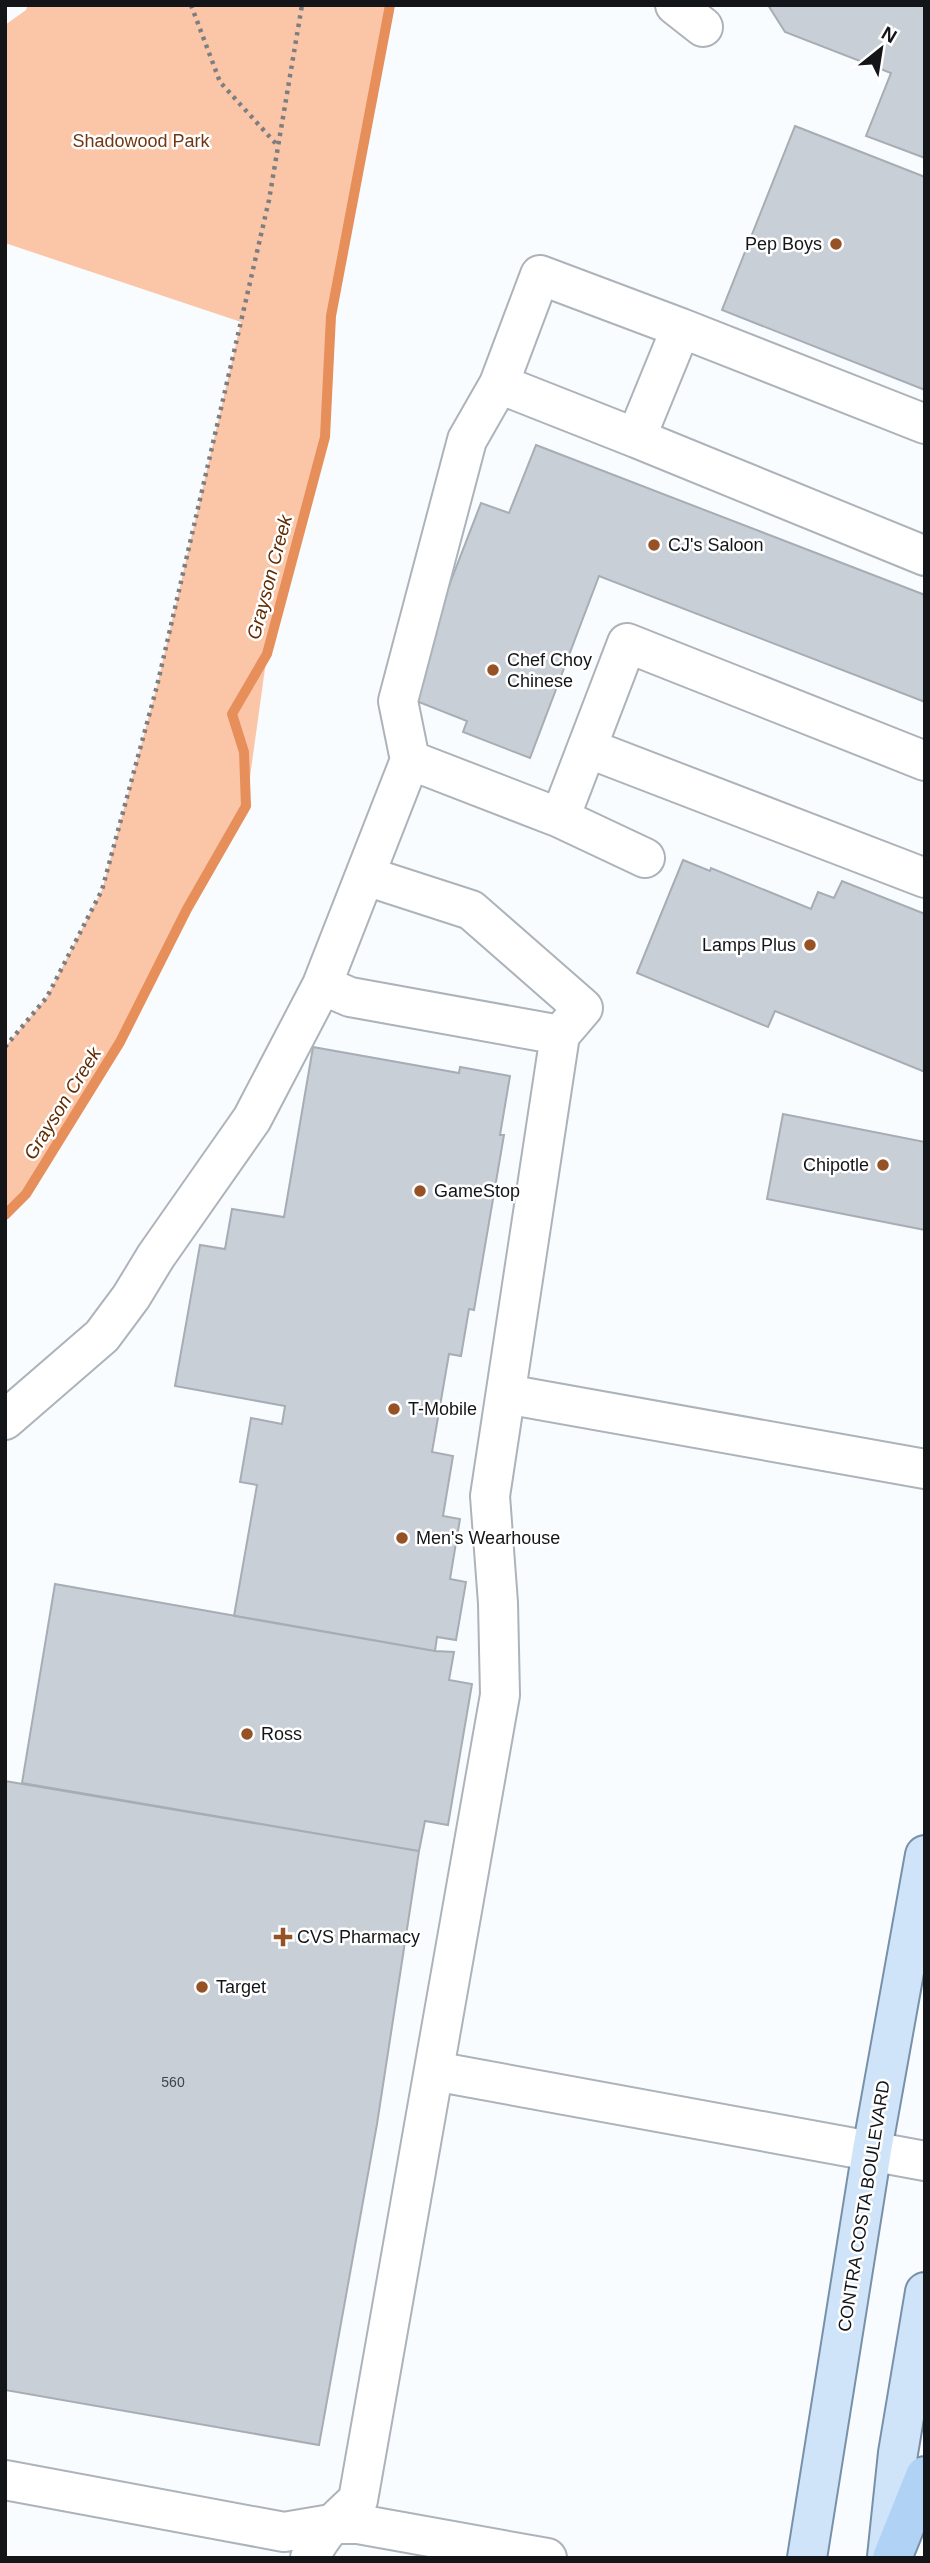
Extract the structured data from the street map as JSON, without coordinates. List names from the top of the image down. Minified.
{"streets":{"main road":["CONTRA COSTA BOULEVARD"]},"water":["Grayson Creek"],"parks":["Shadowood Park"],"places":{"other":["Pep Boys","CJ's Saloon","Chef Choy Chinese","Lamps Plus","Chipotle","GameStop","T-Mobile","Men's Wearhouse","Ross","Target"],"health":["CVS Pharmacy"]},"house_numbers":["560"],"north":"top right"}
